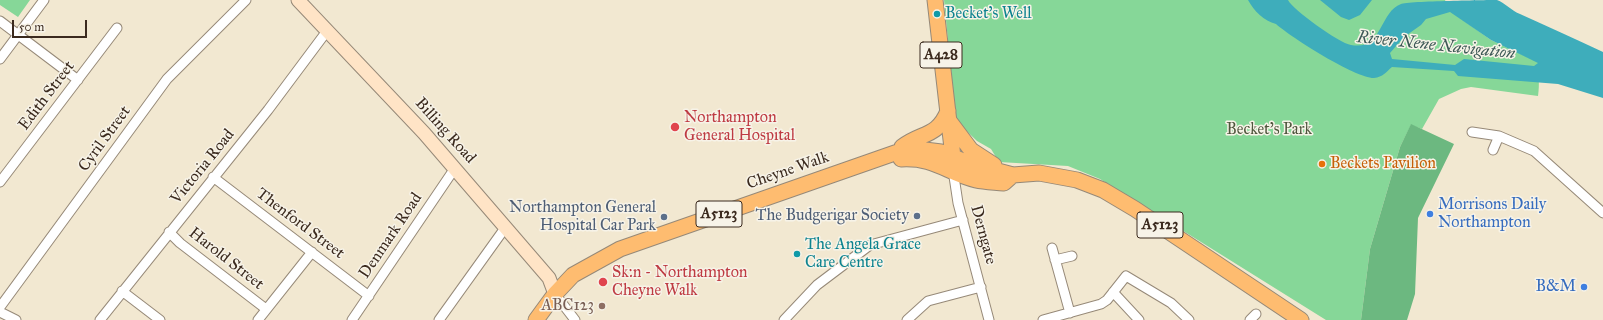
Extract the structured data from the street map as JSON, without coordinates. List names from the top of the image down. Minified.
{"streets":{"main road":["A428","Cheyne Walk","A5123"],"street":["Edith Street","Billing Road","Cyril Street","Victoria Road","Thenford Street","Derngate","Denmark Road","Harold Street"]},"crossings":[["A428","Cheyne Walk"],["A428","A5123"],["A428","Derngate"],["Billing Road","Victoria Road"],["Billing Road","Cheyne Walk"],["Billing Road","A5123"],["Billing Road","Denmark Road"],["Victoria Road","Thenford Street"],["Victoria Road","Harold Street"],["Cheyne Walk","A5123"],["Cheyne Walk","Derngate"],["Thenford Street","Denmark Road"]],"water":["River Nene Navigation"],"parks":["Becket's Park"],"places":["Becket's Well","Northampton General Hospital","Beckets Pavilion","Morrisons Daily Northampton","The Budgerigar Society","Northampton General Hospital Car Park","The Angela Grace Care Centre","Sk:n - Northampton Cheyne Walk","B&M","ABC123"],"scale_bar":"50 m"}
